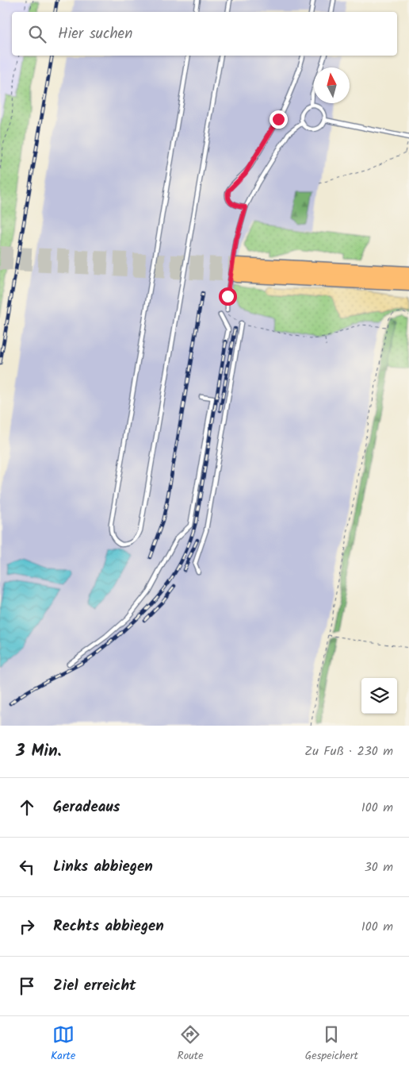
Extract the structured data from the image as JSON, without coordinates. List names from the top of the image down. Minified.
{"north":"top","page":{"search":"Hier suchen","heading":["3 Min.","Zu Fuß · 230 m"],"list":[["Geradeaus","100 m"],["Links abbiegen","30 m"],["Rechts abbiegen","100 m"],"Ziel erreicht"],"nav":["Karte","Route","Gespeichert"]}}
